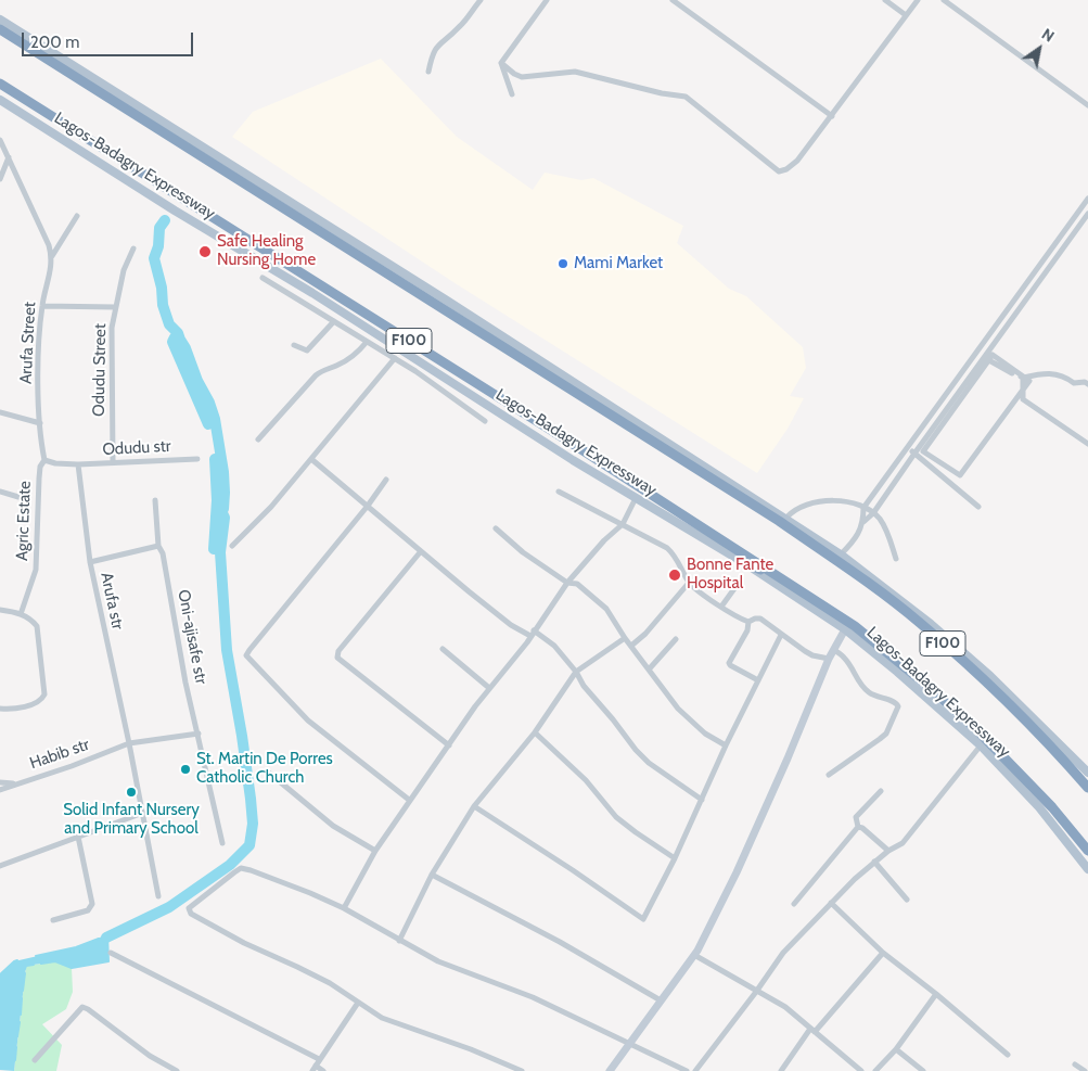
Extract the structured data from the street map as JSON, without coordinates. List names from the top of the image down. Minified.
{"streets":{"highway":["Lagos-Badagry Expressway","F100"],"street":["Arufa Street","Odudu Street","Odudu str","Agric Estate","Arufa str","Oni-ajisafe str","Habib str"]},"crossings":[["Arufa Street","Agric Estate"],["Odudu Street","Odudu str"],["Odudu str","Arufa str"],["Arufa str","Habib str"]],"places":["Safe Healing Nursing Home","Mami Market","Bonne Fante Hospital","St. Martin De Porres Catholic Church","Solid Infant Nursery and Primary School"],"scale_bar":"200 m","north":"top right"}
